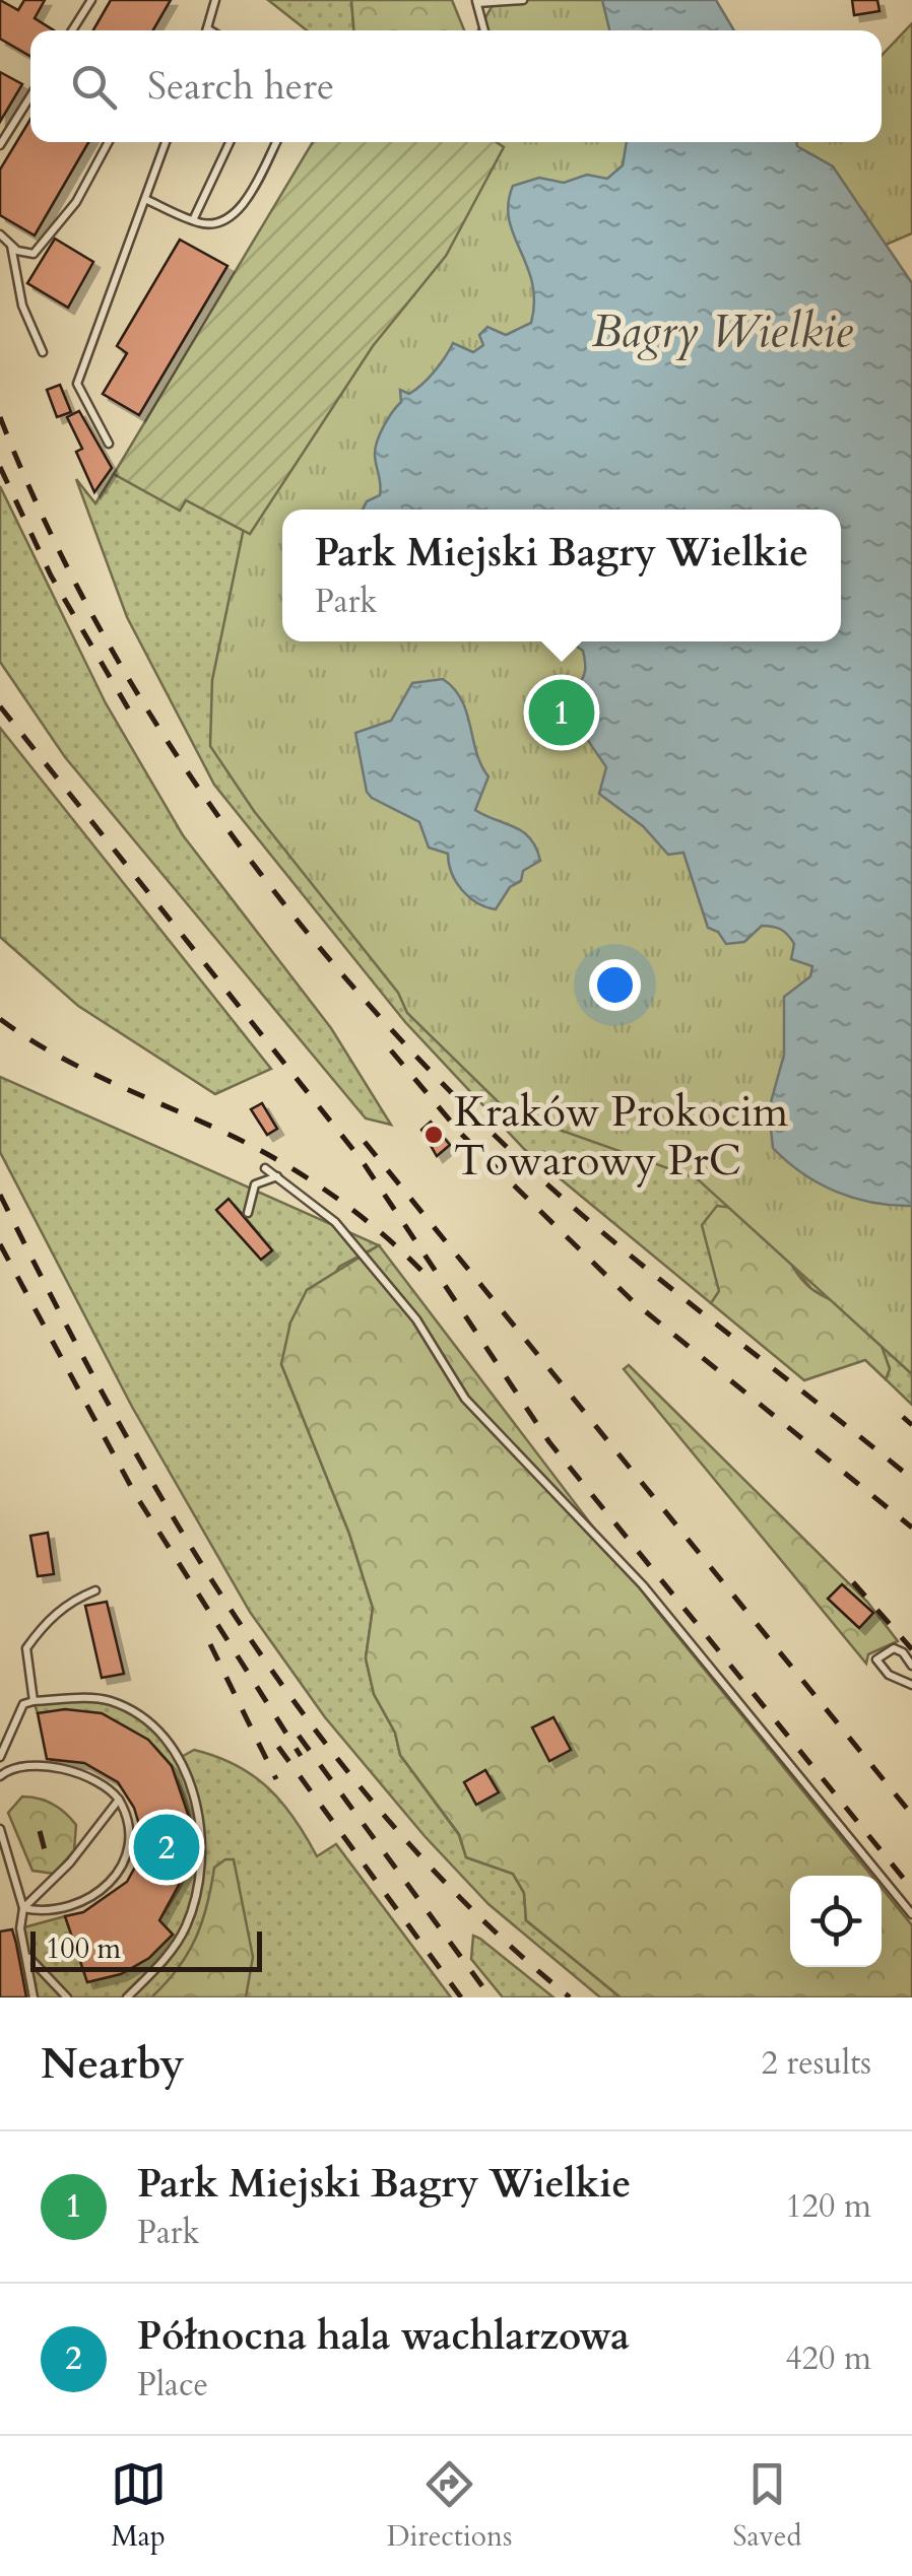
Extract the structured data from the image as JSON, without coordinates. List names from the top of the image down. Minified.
{"water":["Bagry Wielkie"],"places":["Kraków Prokocim Towarowy PrC"],"scale_bar":"100 m","page":{"search":"Search here","popup":["Park Miejski Bagry Wielkie","Park"],"pins":["1","2"],"scale":"100 m","heading":["Nearby","2 results"],"list":[{"mark":"1","name":"Park Miejski Bagry Wielkie","note":"Park","value":"120 m"},{"mark":"2","name":"Północna hala wachlarzowa","note":"Place","value":"420 m"}],"nav":["Map","Directions","Saved"]}}
